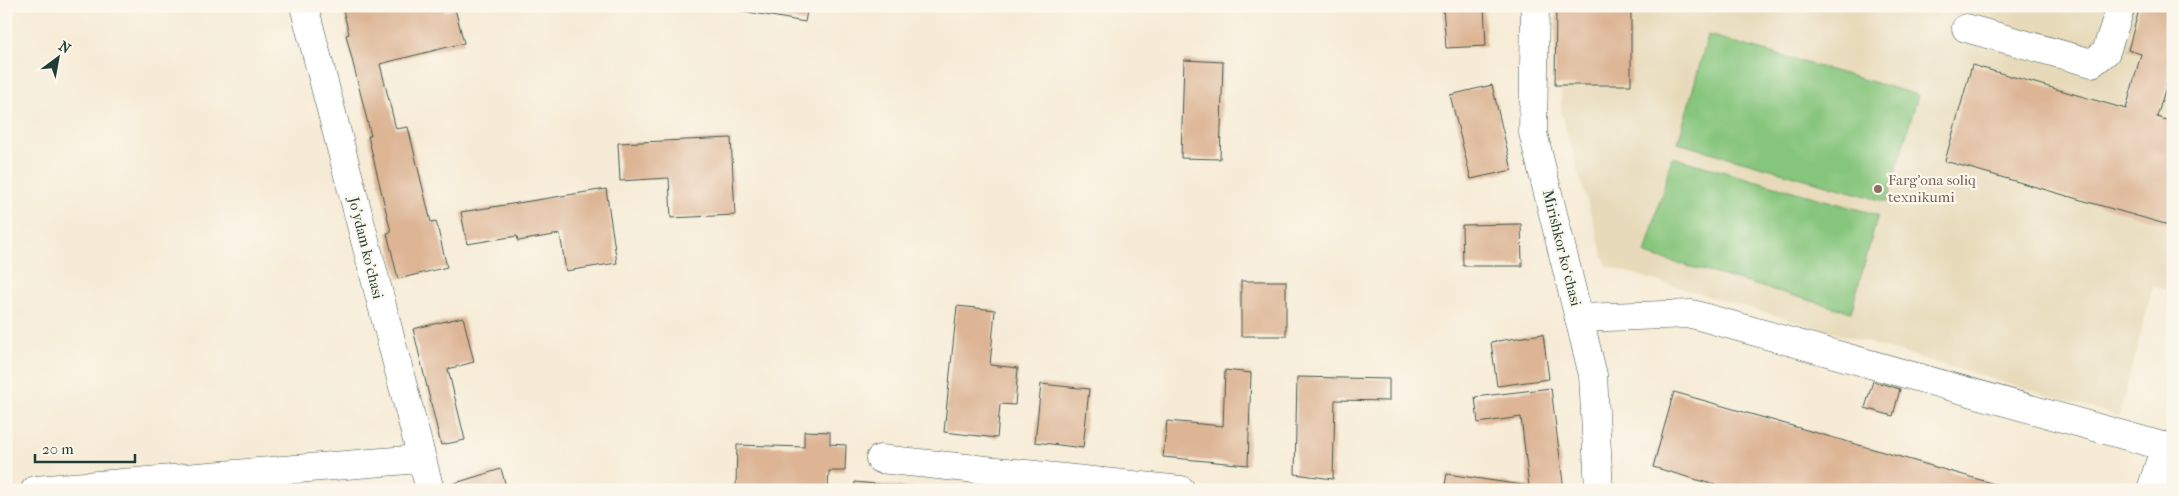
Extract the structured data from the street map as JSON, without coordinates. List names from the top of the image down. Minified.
{"streets":{"street":["Jo'ydam ko'chasi","Mirishkor koʻchasi"]},"places":["Farg'ona soliq texnikumi"],"scale_bar":"20 m","north":"top right"}
